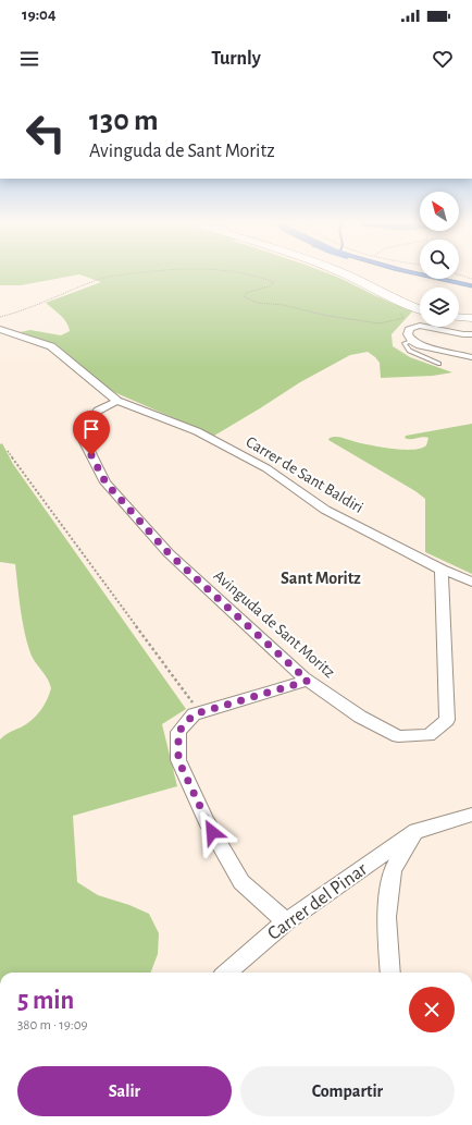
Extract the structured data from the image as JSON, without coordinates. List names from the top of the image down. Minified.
{"streets":{"street":["Carrer de Sant Baldiri","Avinguda de Sant Moritz","Carrer del Pinar"]},"crossings":[["Carrer de Sant Baldiri","Avinguda de Sant Moritz"]],"districts":["Sant Moritz"],"north":"top left","page":{"status":"19:04","header":"Turnly","turn":["130 m","Avinguda de Sant Moritz"],"heading":["5 min","380 m · 19:09"],"buttons":["Salir","Compartir"]}}
